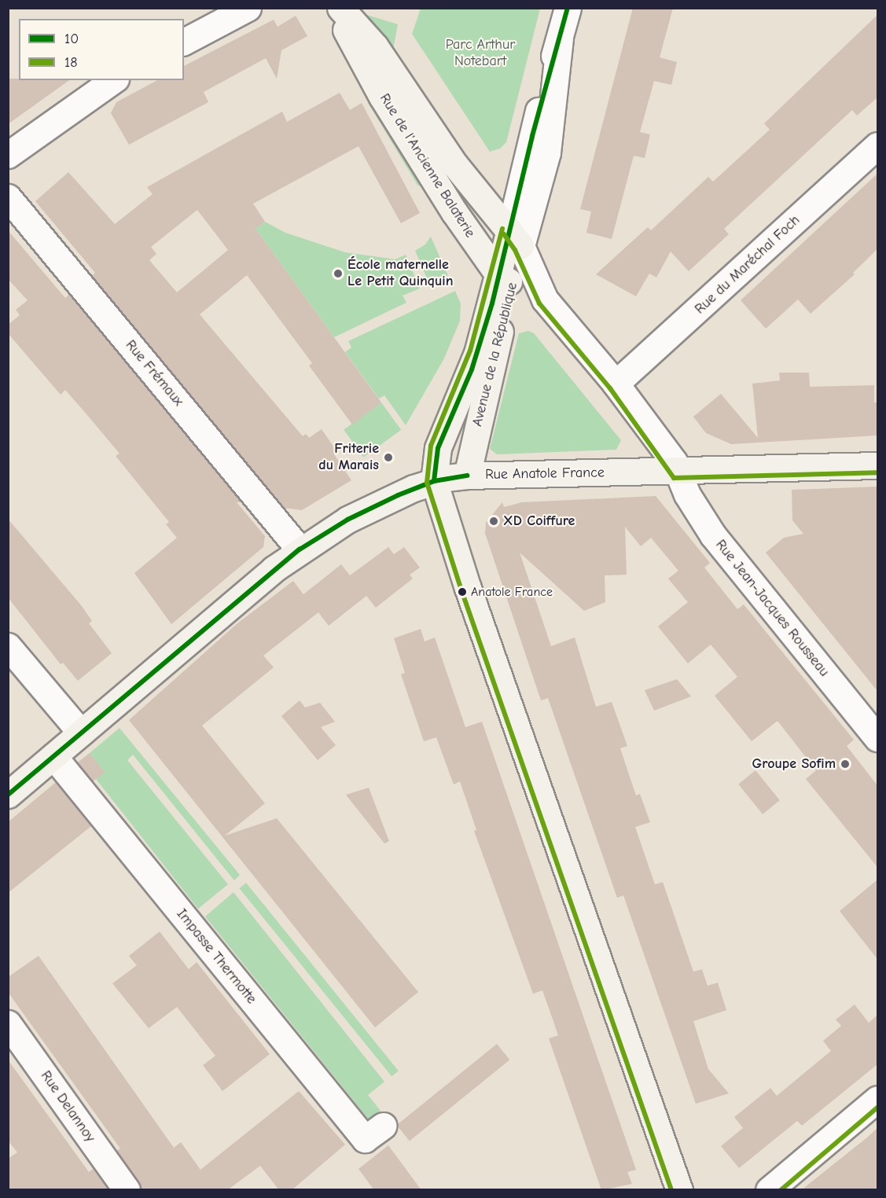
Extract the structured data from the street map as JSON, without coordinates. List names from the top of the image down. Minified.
{"streets":{"street":["Rue de l'Ancienne Balaterie","Rue du Maréchal Foch","Avenue de la République","Rue Frémaux","Rue Anatole France","Rue Jean-Jacques Rousseau","Impasse Thermotte","Rue Delannoy"]},"crossings":[["Rue de l'Ancienne Balaterie","Rue du Maréchal Foch"],["Rue de l'Ancienne Balaterie","Avenue de la République"],["Rue de l'Ancienne Balaterie","Rue Anatole France"],["Rue de l'Ancienne Balaterie","Rue Jean-Jacques Rousseau"],["Avenue de la République","Rue Anatole France"],["Rue Frémaux","Rue Anatole France"],["Rue Anatole France","Rue Jean-Jacques Rousseau"],["Rue Anatole France","Impasse Thermotte"]],"parks":["Parc Arthur Notebart"],"places":["École maternelle Le Petit Quinquin","Friterie du Marais","XD Coiffure","Anatole France","Groupe Sofim"],"lines":["transit line 10","transit line 18"],"legend":["10","18"]}
